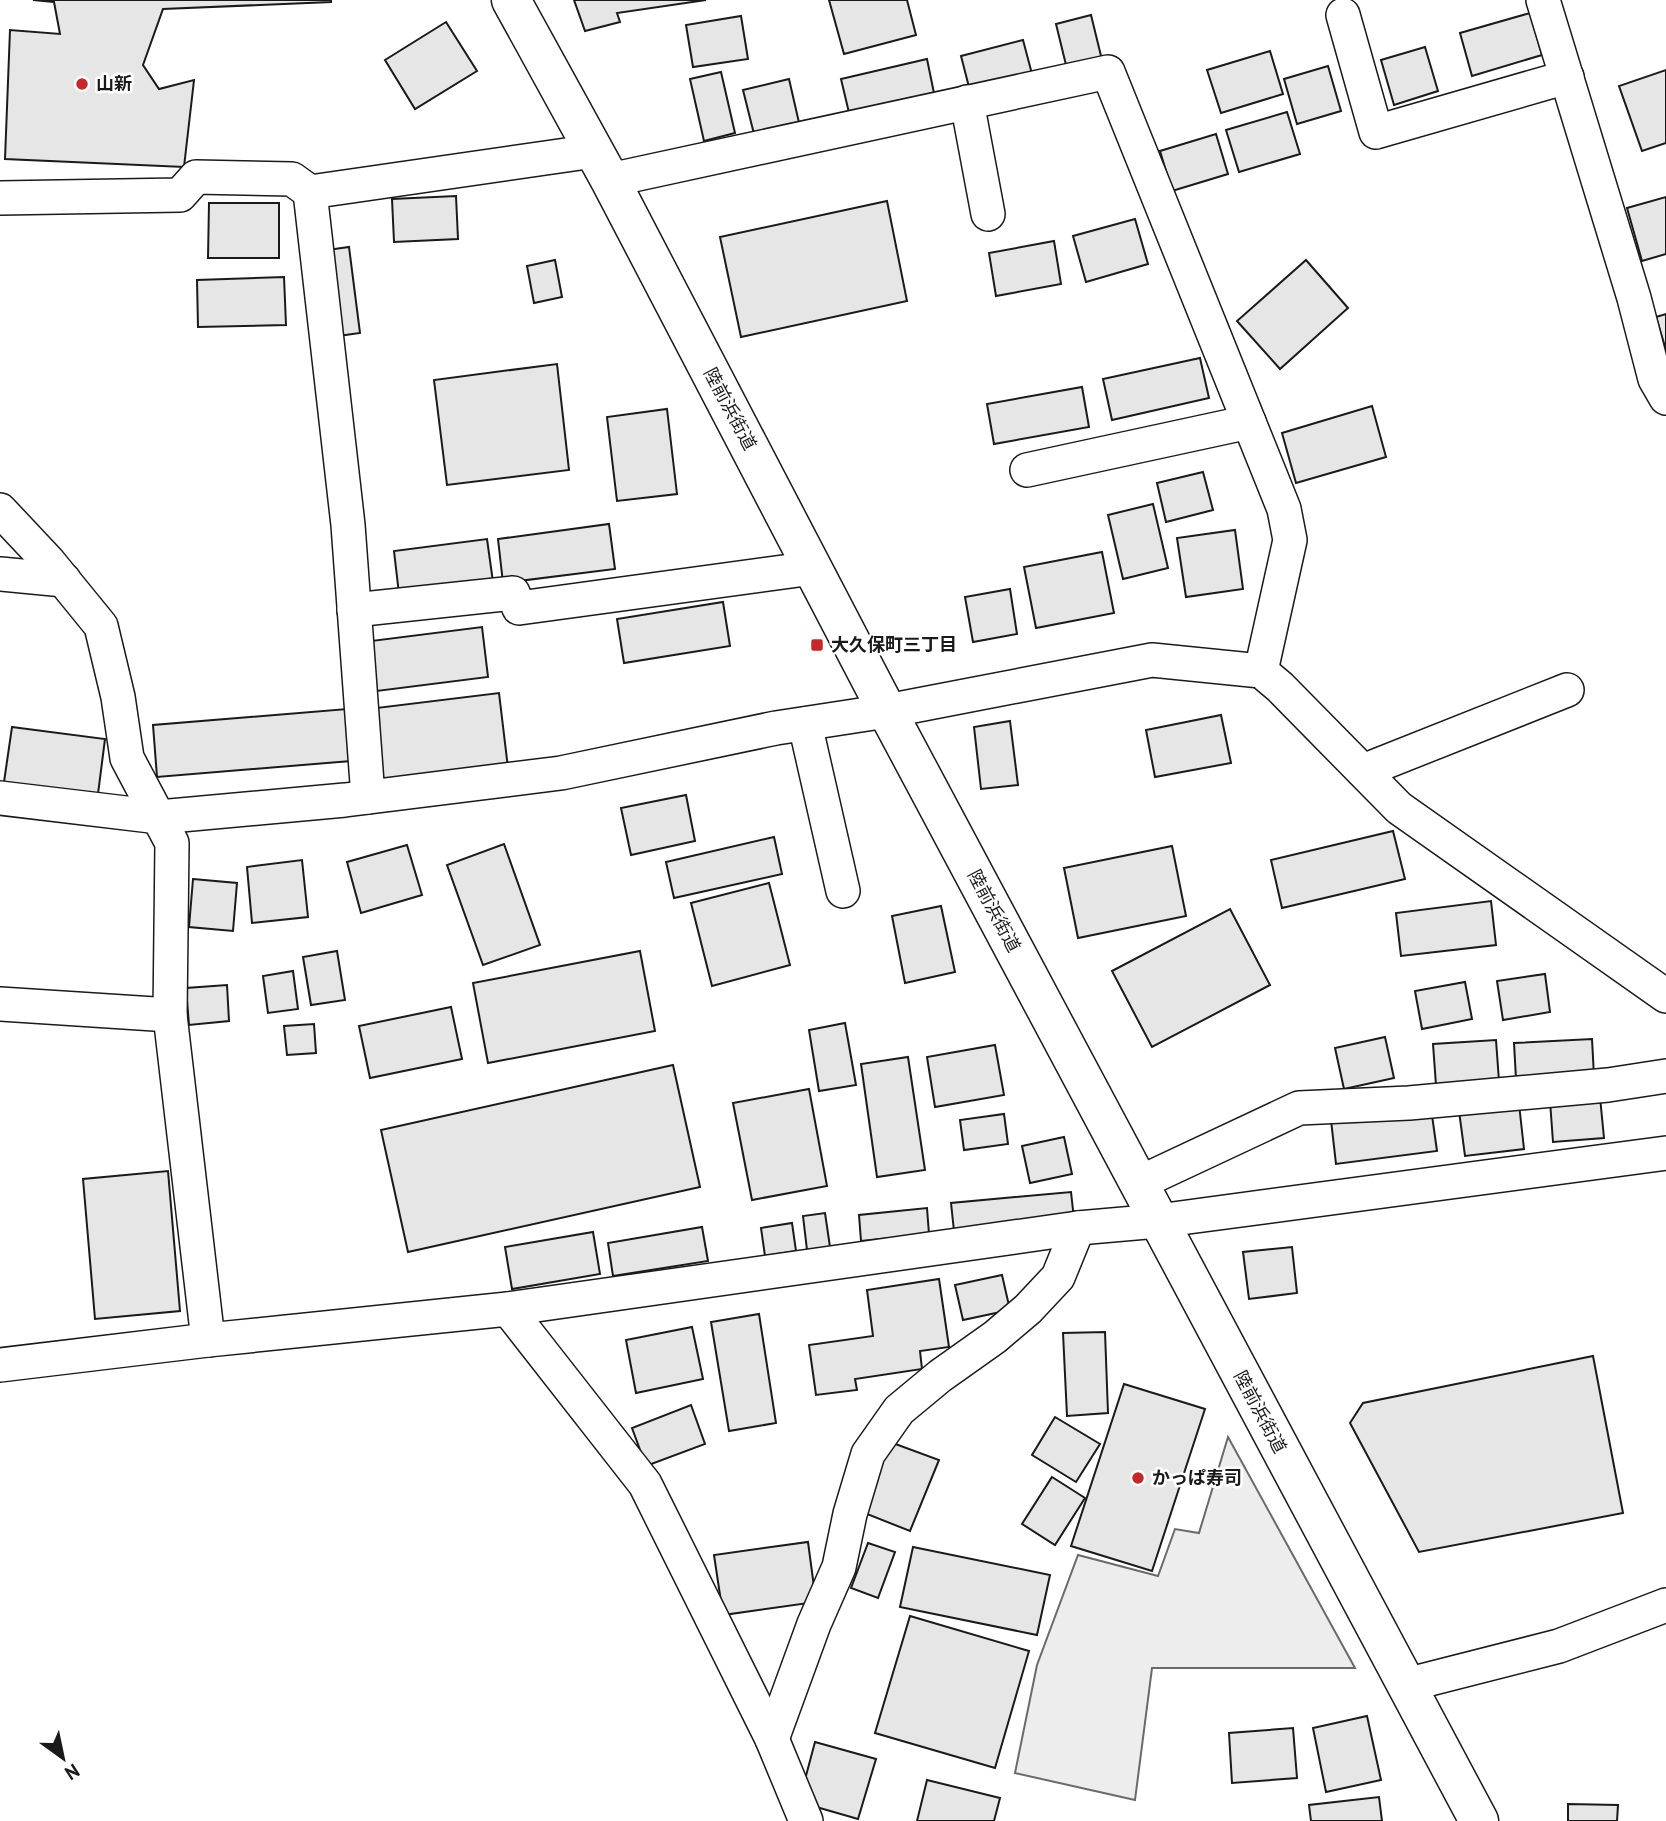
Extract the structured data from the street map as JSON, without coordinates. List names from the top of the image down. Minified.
{"streets":{"highway":["陸前浜街道"]},"places":{"other":["山新","かっぱ寿司"],"transit":["大久保町三丁目"]},"north":"bottom right"}
